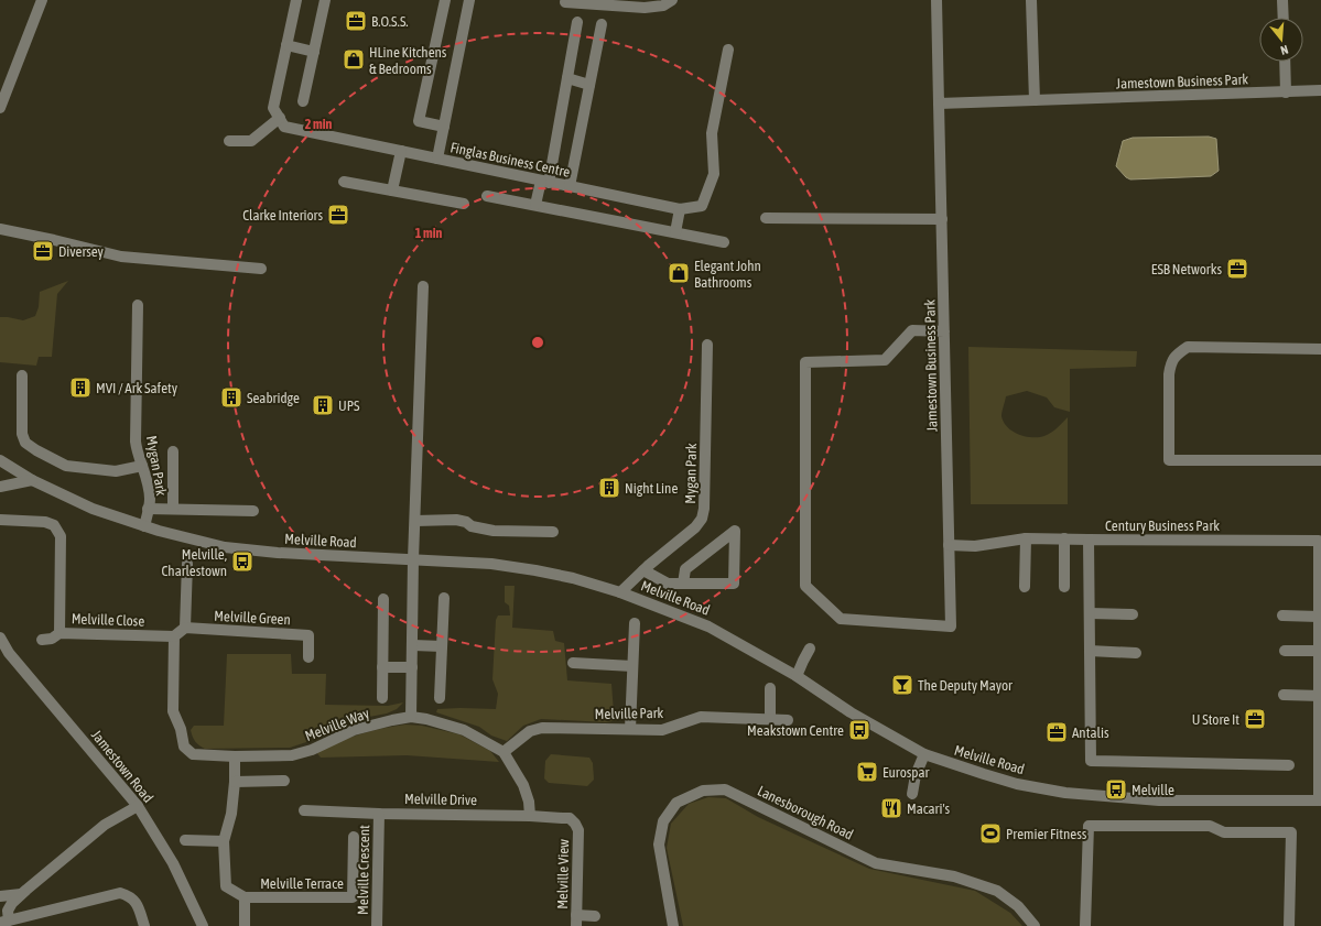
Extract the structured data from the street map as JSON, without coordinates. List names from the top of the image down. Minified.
{"streets":{"street":["Jamestown Business Park","Finglas Business Centre","Mygan Park","Century Business Park","Melville Road","Melville Green","Melville Close","Melville Park","Melville Way","Jamestown Road","Melville Drive","Lanesborough Road","Melville Crescent","Melville View","Melville Terrace"]},"crossings":[["Mygan Park","Melville Road"],["Century Business Park","Melville Road"],["Melville Park","Melville Way"],["Melville Drive","Melville Crescent"],["Melville Drive","Melville View"]],"places":{"office":["B.O.S.S.","Clarke Interiors","Diversey","ESB Networks","U Store It","Antalis"],"shop":["HLine Kitchens & Bedrooms","Elegant John Bathrooms"],"building":["MVI / Ark Safety","Seabridge","UPS","Night Line"],"bus stop":["Melville, Charlestown","Meakstown Centre","Melville"],"bar":["The Deputy Mayor"],"supermarket":["Eurospar"],"restaurant":["Macari's"],"sports":["Premier Fitness"]},"north":"bottom","rings":["2 min","1 min"]}
